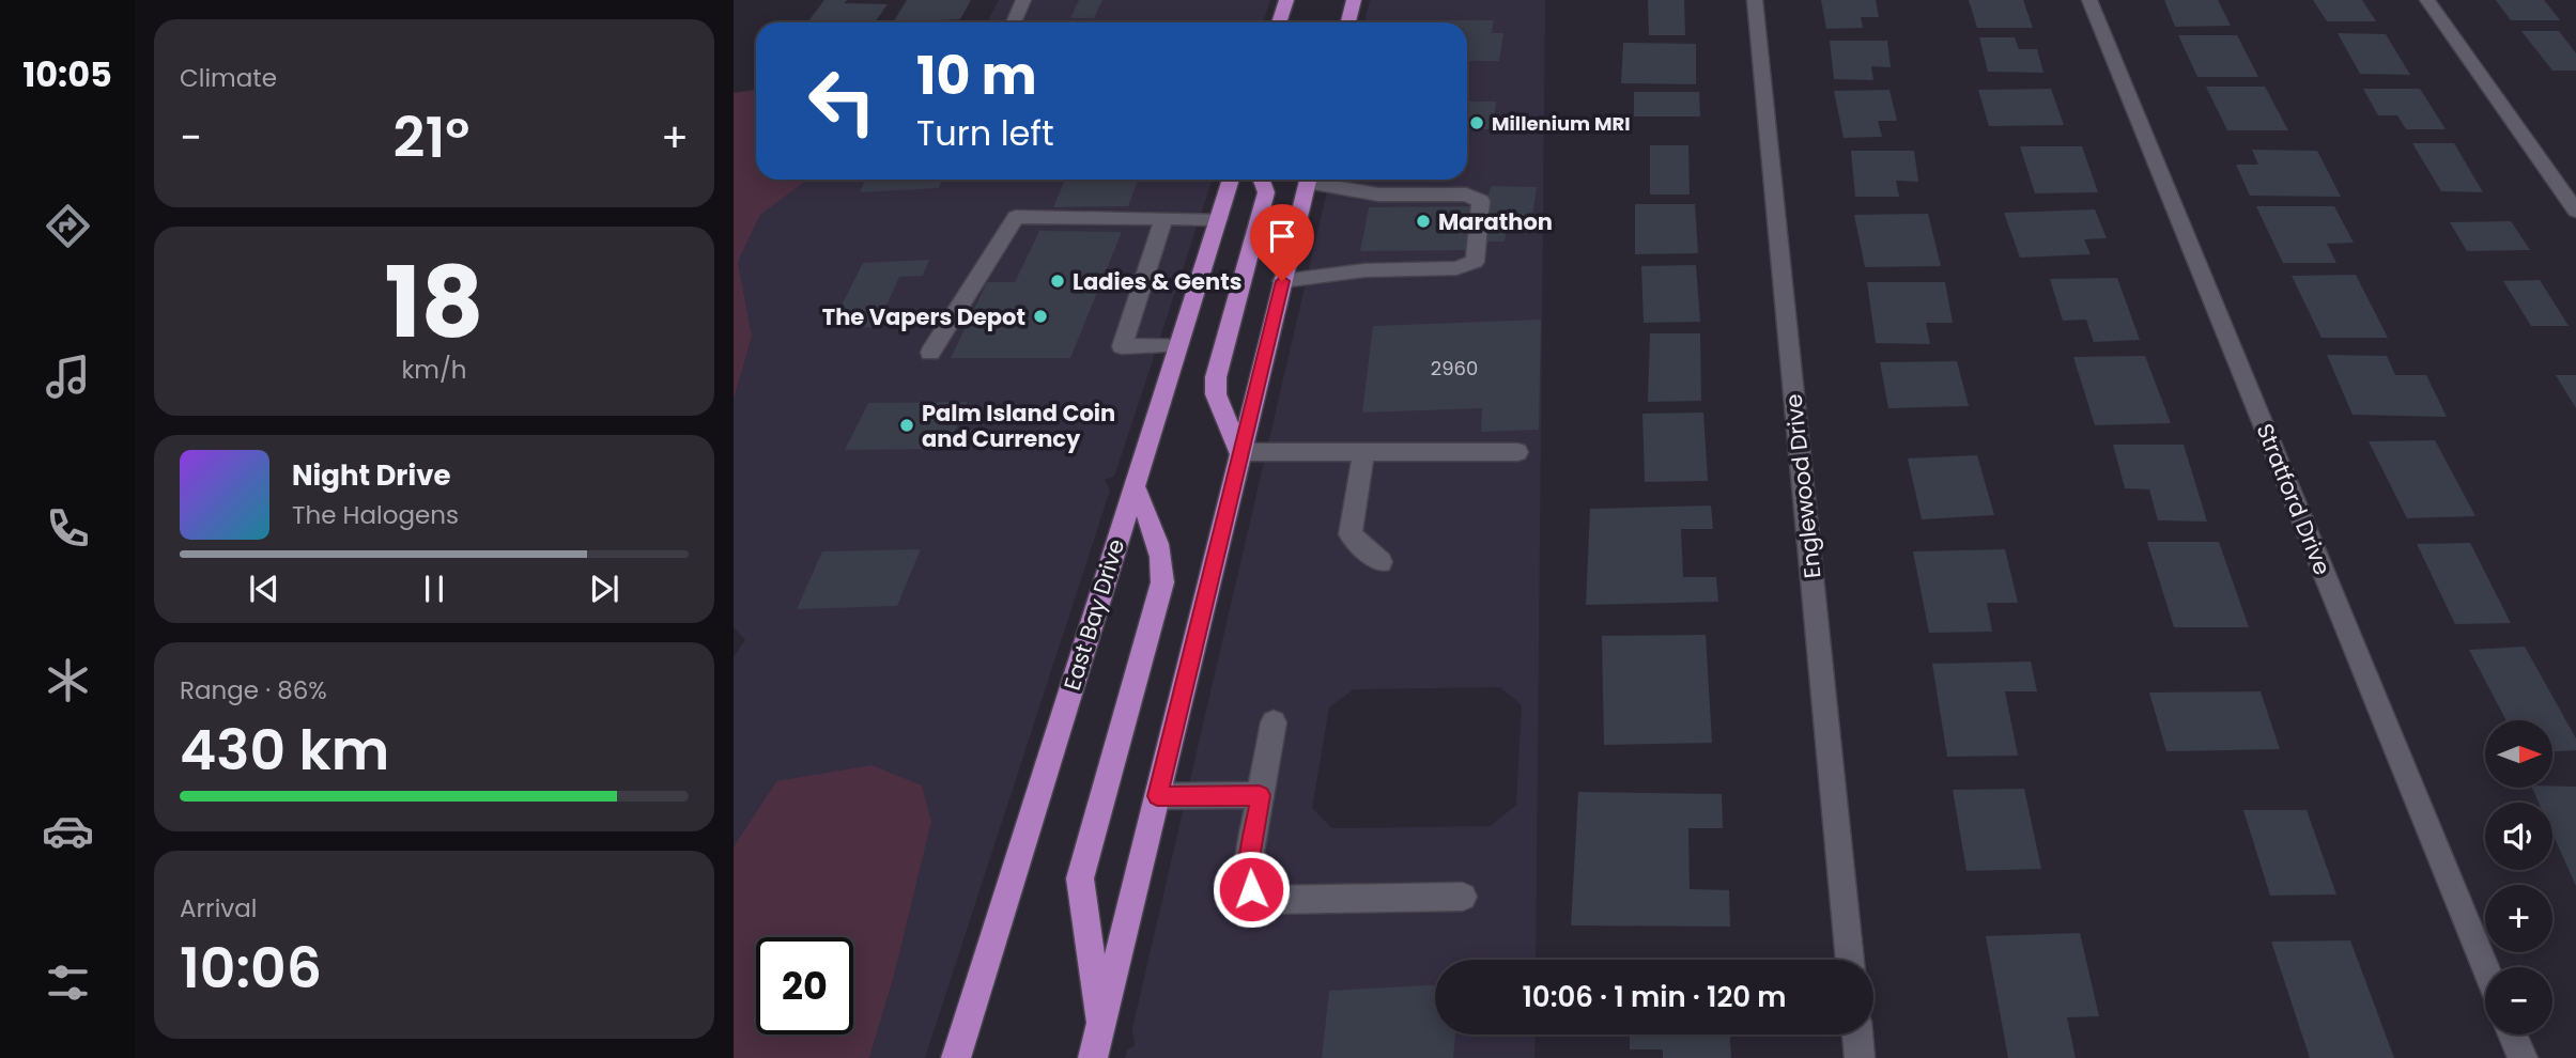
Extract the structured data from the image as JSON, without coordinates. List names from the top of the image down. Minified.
{"streets":{"main road":["East Bay Drive"],"street":["Englewood Drive","Stratford Drive"]},"places":["Millenium MRI","Marathon","Ladies & Gents","The Vapers Depot","Palm Island Coin and Currency"],"house_numbers":["2960"],"north":"right","page":{"tabs":"10:05","tile":["Climate",["18","km/h"],["Range · 86%","430 km"],["Arrival","10:06"]],"turn":["10 m","Turn left"],"heat":["−","21°","+"],"song":["Night Drive","The Halogens"],"map_buttons":["+","−"],"limit":"20","trip":"10:06 · 1 min · 120 m"}}
